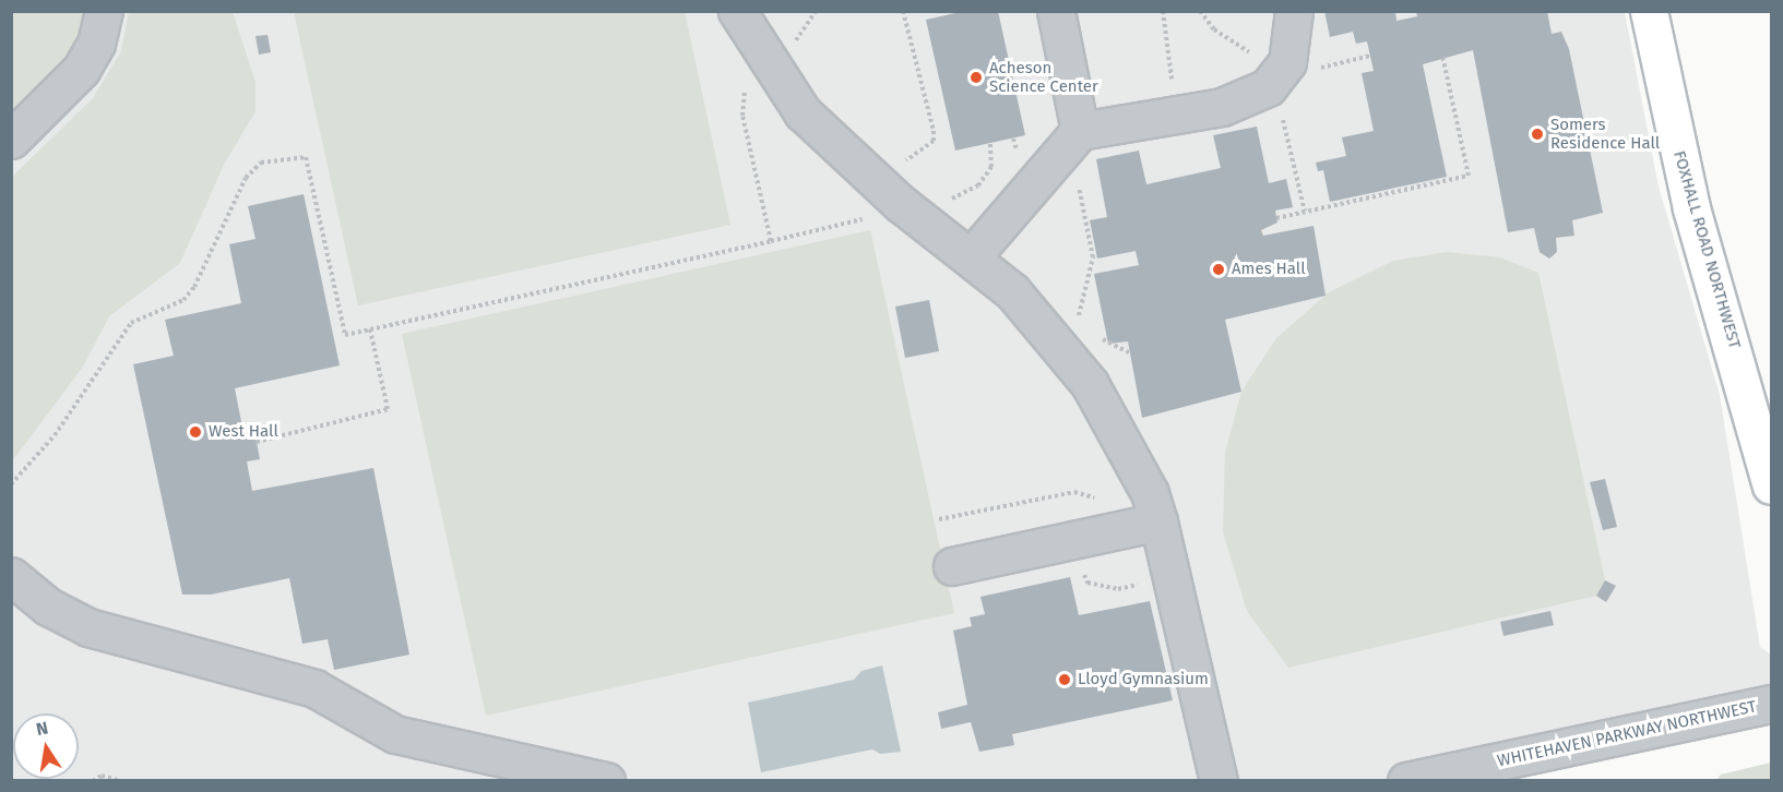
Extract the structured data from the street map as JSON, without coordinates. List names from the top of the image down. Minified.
{"streets":{"main road":["FOXHALL ROAD NORTHWEST"],"street":["WHITEHAVEN PARKWAY NORTHWEST"]},"places":["Acheson Science Center","Somers Residence Hall","Ames Hall","West Hall","Lloyd Gymnasium"],"north":"top"}
